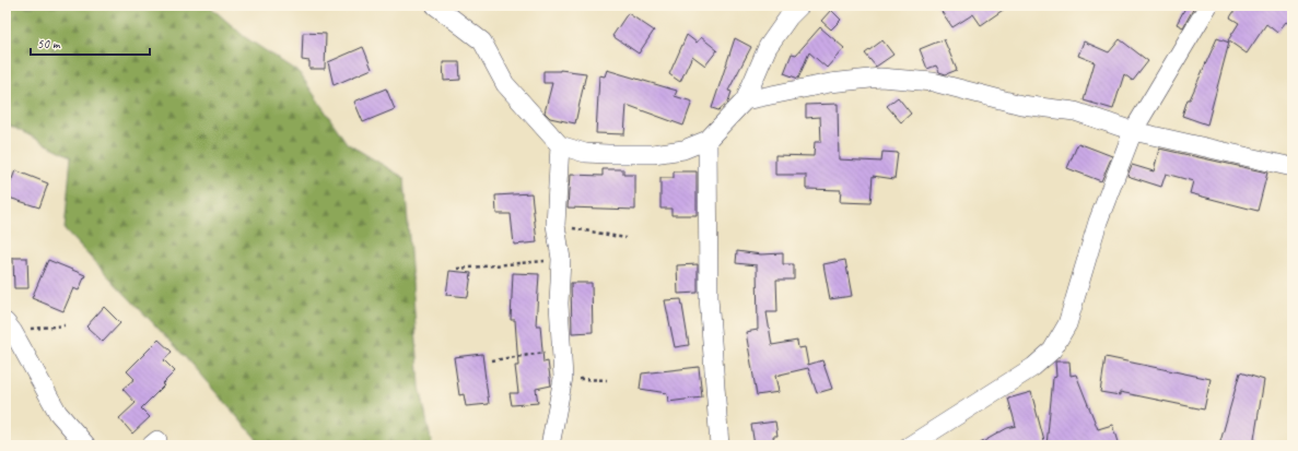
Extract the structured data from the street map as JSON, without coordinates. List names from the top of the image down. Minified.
{"scale_bar":"50 m"}
